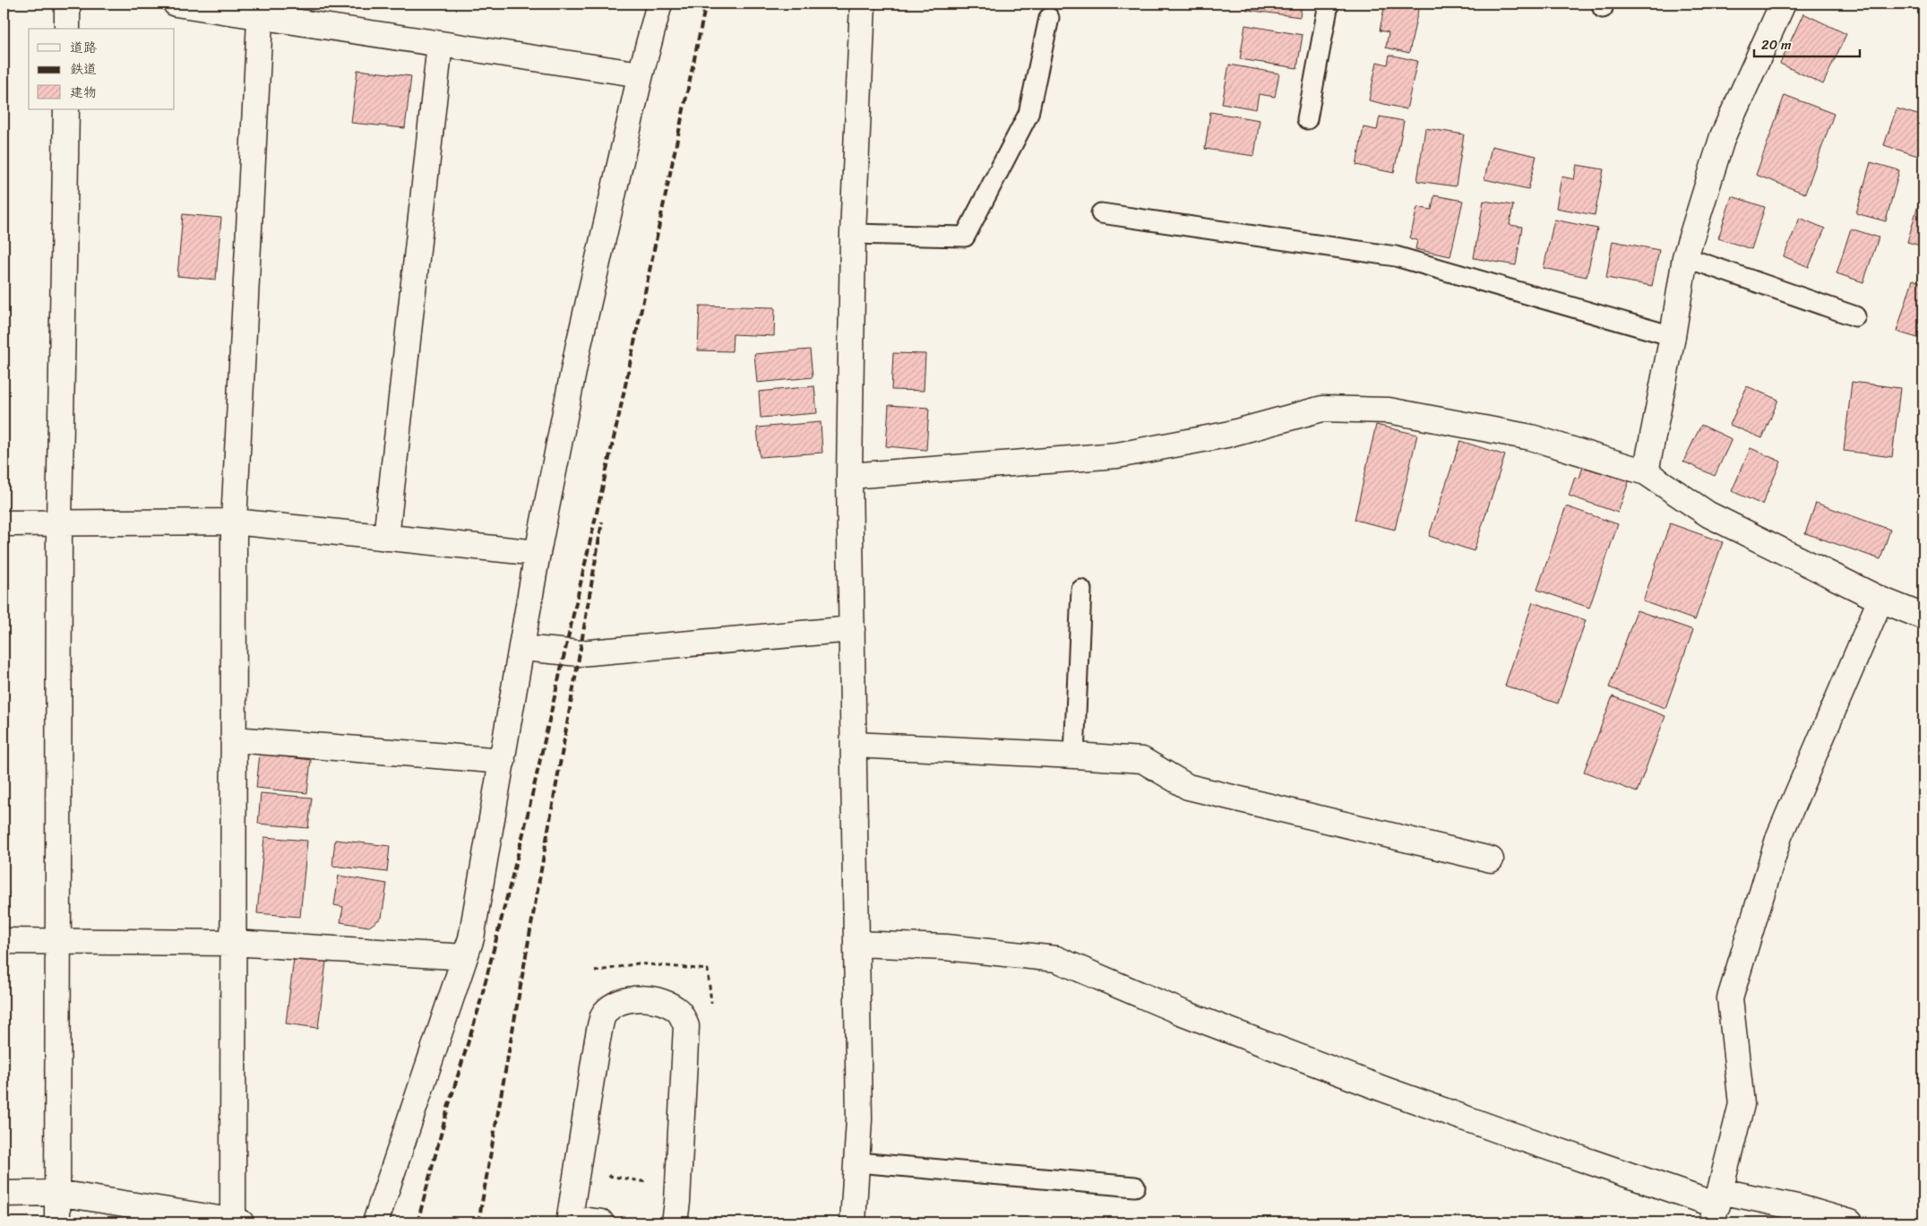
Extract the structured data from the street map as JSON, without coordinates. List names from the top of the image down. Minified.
{"legend":["道路","鉄道","建物"],"scale_bar":"20 m"}
